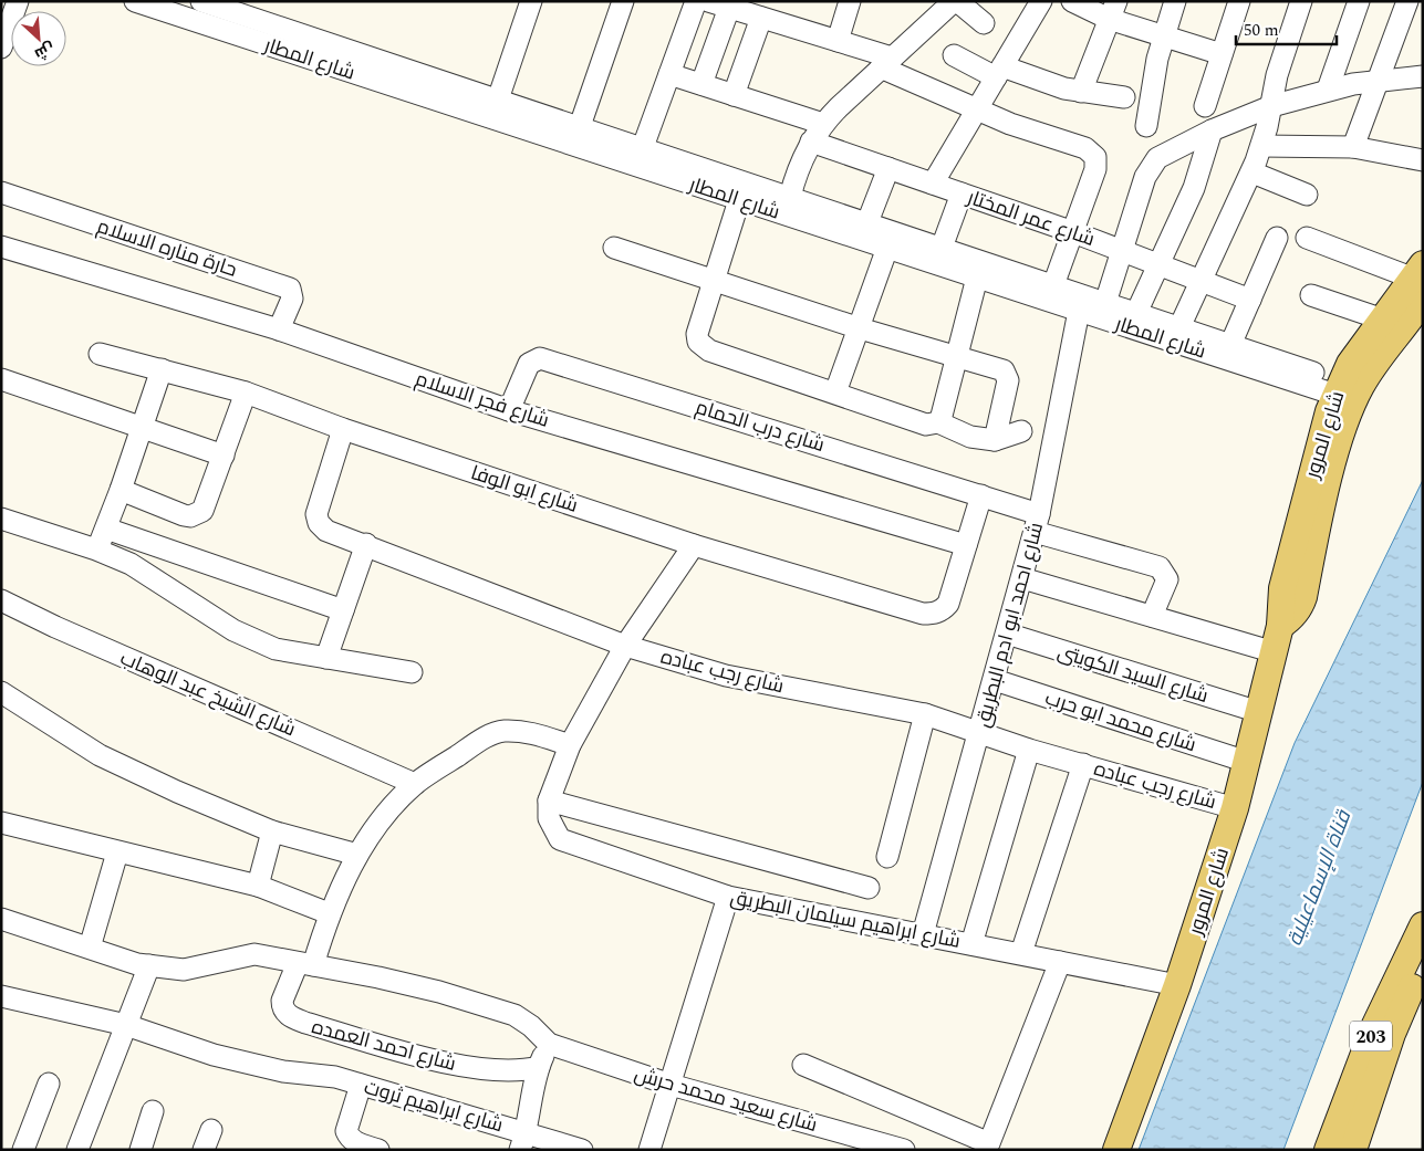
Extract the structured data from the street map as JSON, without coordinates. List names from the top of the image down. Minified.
{"streets":{"main road":["شارع المرور","203"],"street":["شارع المطار","شارع عمر المختار","حارة مناره الاسلام","شارع فجر الاسلام","شارع درب الحمام","شارع ابو الوفا","شارع احمد ابو ادم البطريق","شارع رجب عباده","شارع السيد الكويتى","شارع الشيخ عبد الوهاب","شارع محمد ابو حرب","شارع ابراهيم سيلمان البطريق","شارع احمد العمده","شارع سعيد محمد حرش","شارع ابراهيم ثروت"]},"crossings":[["شارع المطار","شارع المرور"],["شارع المطار","شارع احمد ابو ادم البطريق"],["حارة مناره الاسلام","شارع فجر الاسلام"],["شارع فجر الاسلام","شارع درب الحمام"],["شارع فجر الاسلام","شارع ابو الوفا"],["شارع درب الحمام","شارع احمد ابو ادم البطريق"],["شارع المرور","شارع رجب عباده"],["شارع المرور","شارع السيد الكويتى"],["شارع المرور","شارع محمد ابو حرب"],["شارع المرور","شارع ابراهيم سيلمان البطريق"],["شارع ابو الوفا","شارع رجب عباده"],["شارع احمد ابو ادم البطريق","شارع رجب عباده"],["شارع احمد ابو ادم البطريق","شارع السيد الكويتى"],["شارع احمد ابو ادم البطريق","شارع محمد ابو حرب"],["شارع احمد ابو ادم البطريق","شارع ابراهيم سيلمان البطريق"]],"water":["قناة الإسماعيلية"],"scale_bar":"50 m","north":"bottom right"}
